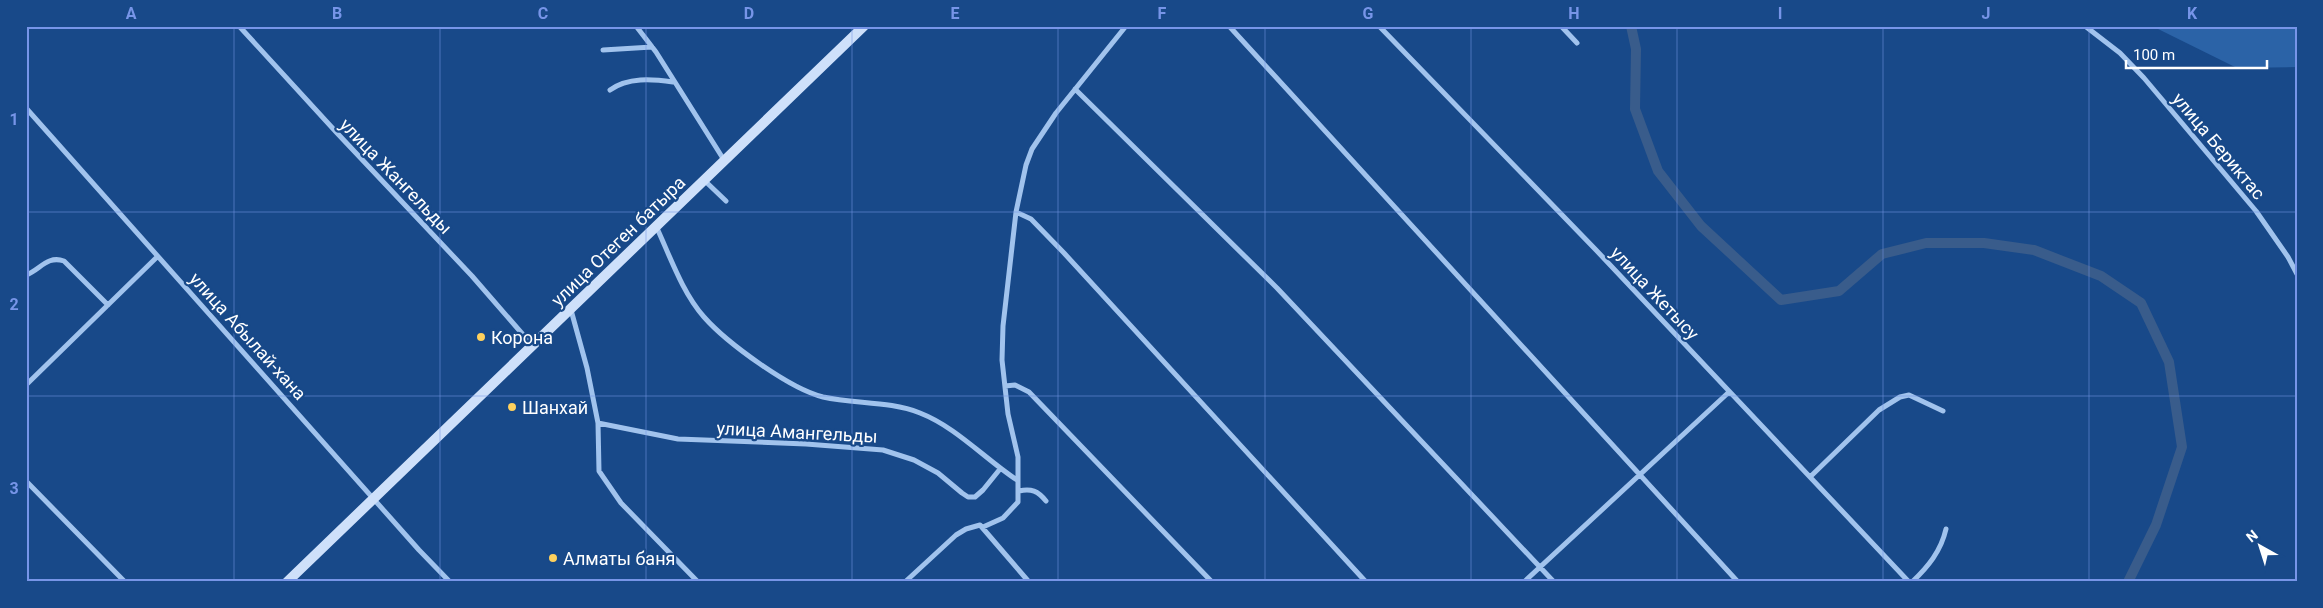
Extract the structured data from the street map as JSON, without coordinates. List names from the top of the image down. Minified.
{"streets":{"main road":["улица Отеген батыра"],"street":["улица Бериктас","улица Жангельды","улица Жетысу","улица Абылай-хана","улица Амангельды"]},"crossings":[["улица Жангельды","улица Отеген батыра"],["улица Отеген батыра","улица Абылай-хана"]],"places":["Корона","Шанхай","Алматы баня"],"scale_bar":"100 m","north":"top left","grid":{"columns":["A","B","C","D","E","F","G","H","I","J","K"],"rows":["1","2","3"]}}
